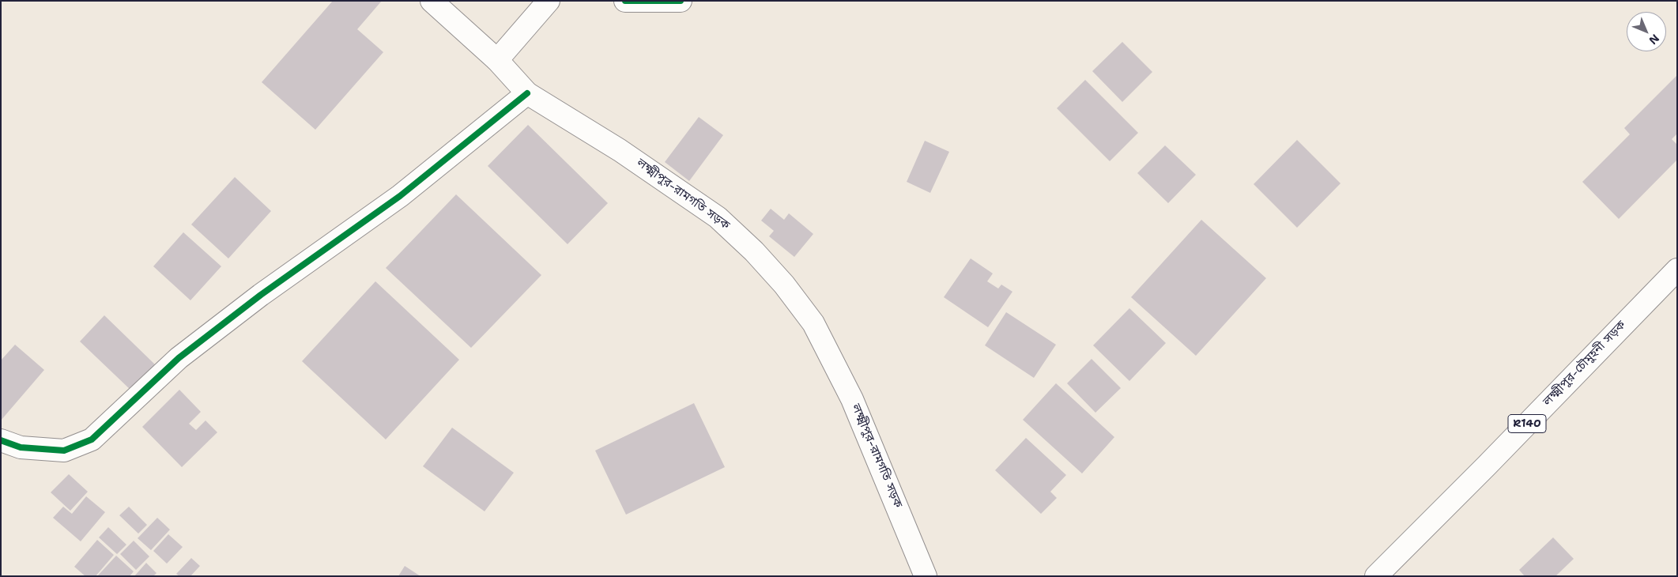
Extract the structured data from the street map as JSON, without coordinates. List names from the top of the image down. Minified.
{"streets":{"main road":["লক্ষ্মীপুর-রামগতি সড়ক","লক্ষ্মীপুর-চৌমুহনী সড়ক","R140"]},"north":"bottom right"}
